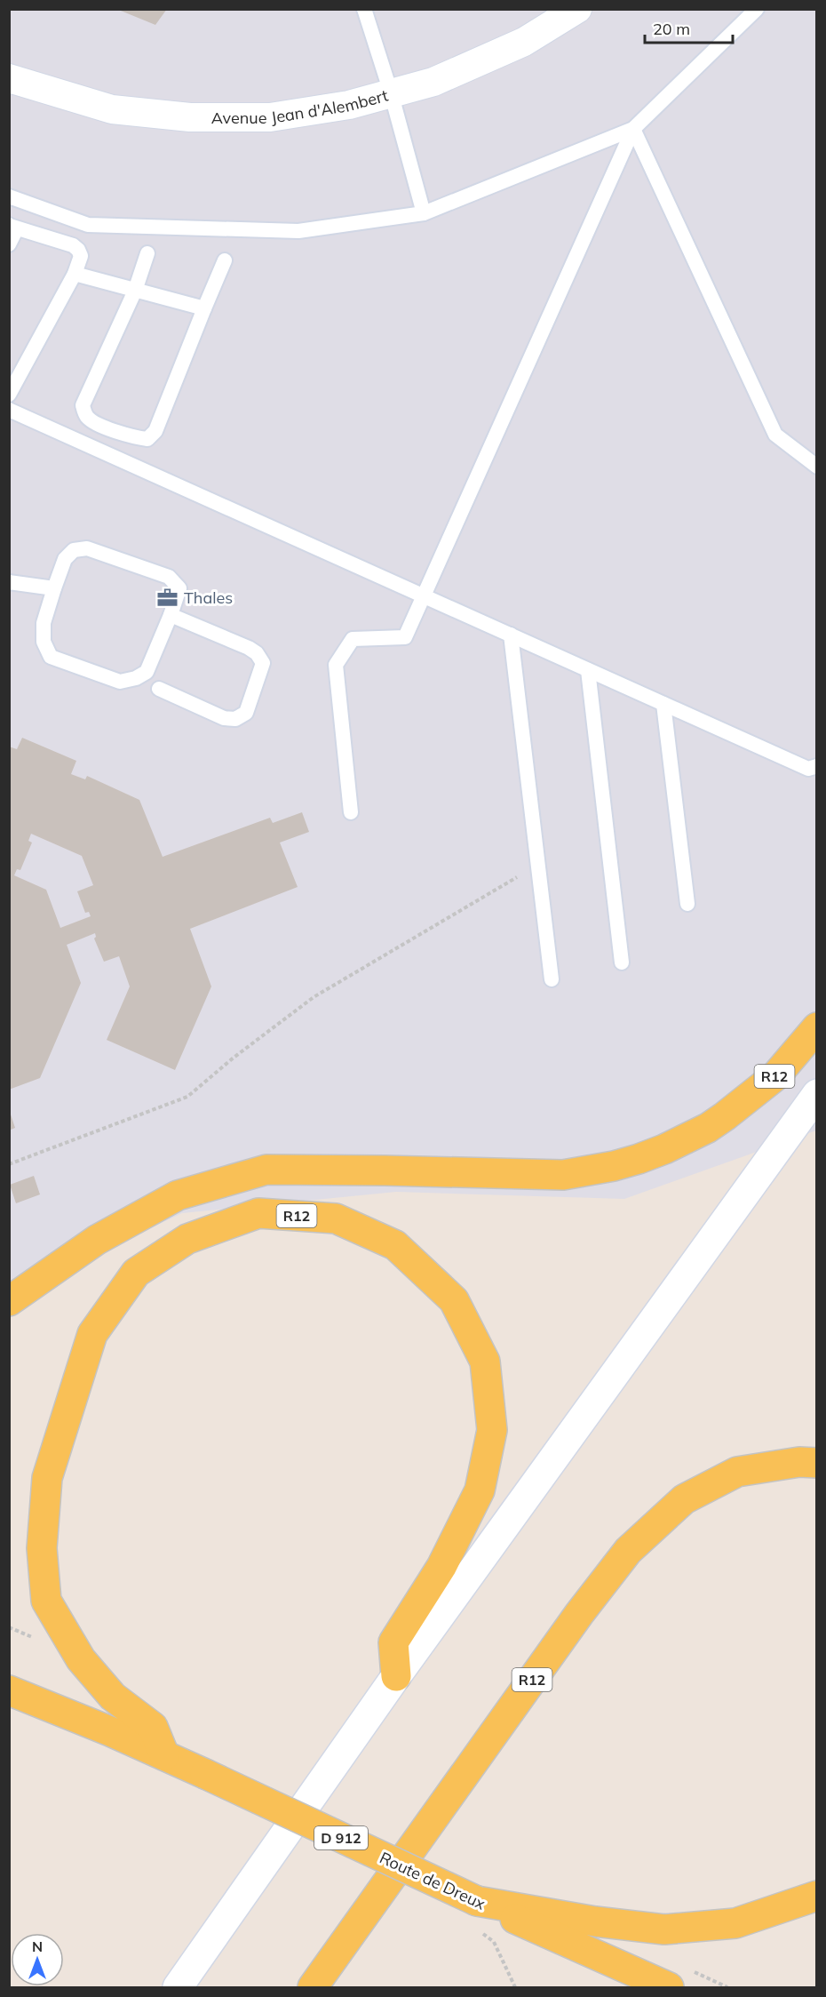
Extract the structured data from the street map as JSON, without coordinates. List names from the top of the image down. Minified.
{"streets":{"main road":["R12","D 912","Route de Dreux"],"street":["Avenue Jean d'Alembert"]},"crossings":[["R12","Route de Dreux"]],"places":{"office":["Thales"]},"scale_bar":"20 m","north":"top"}
